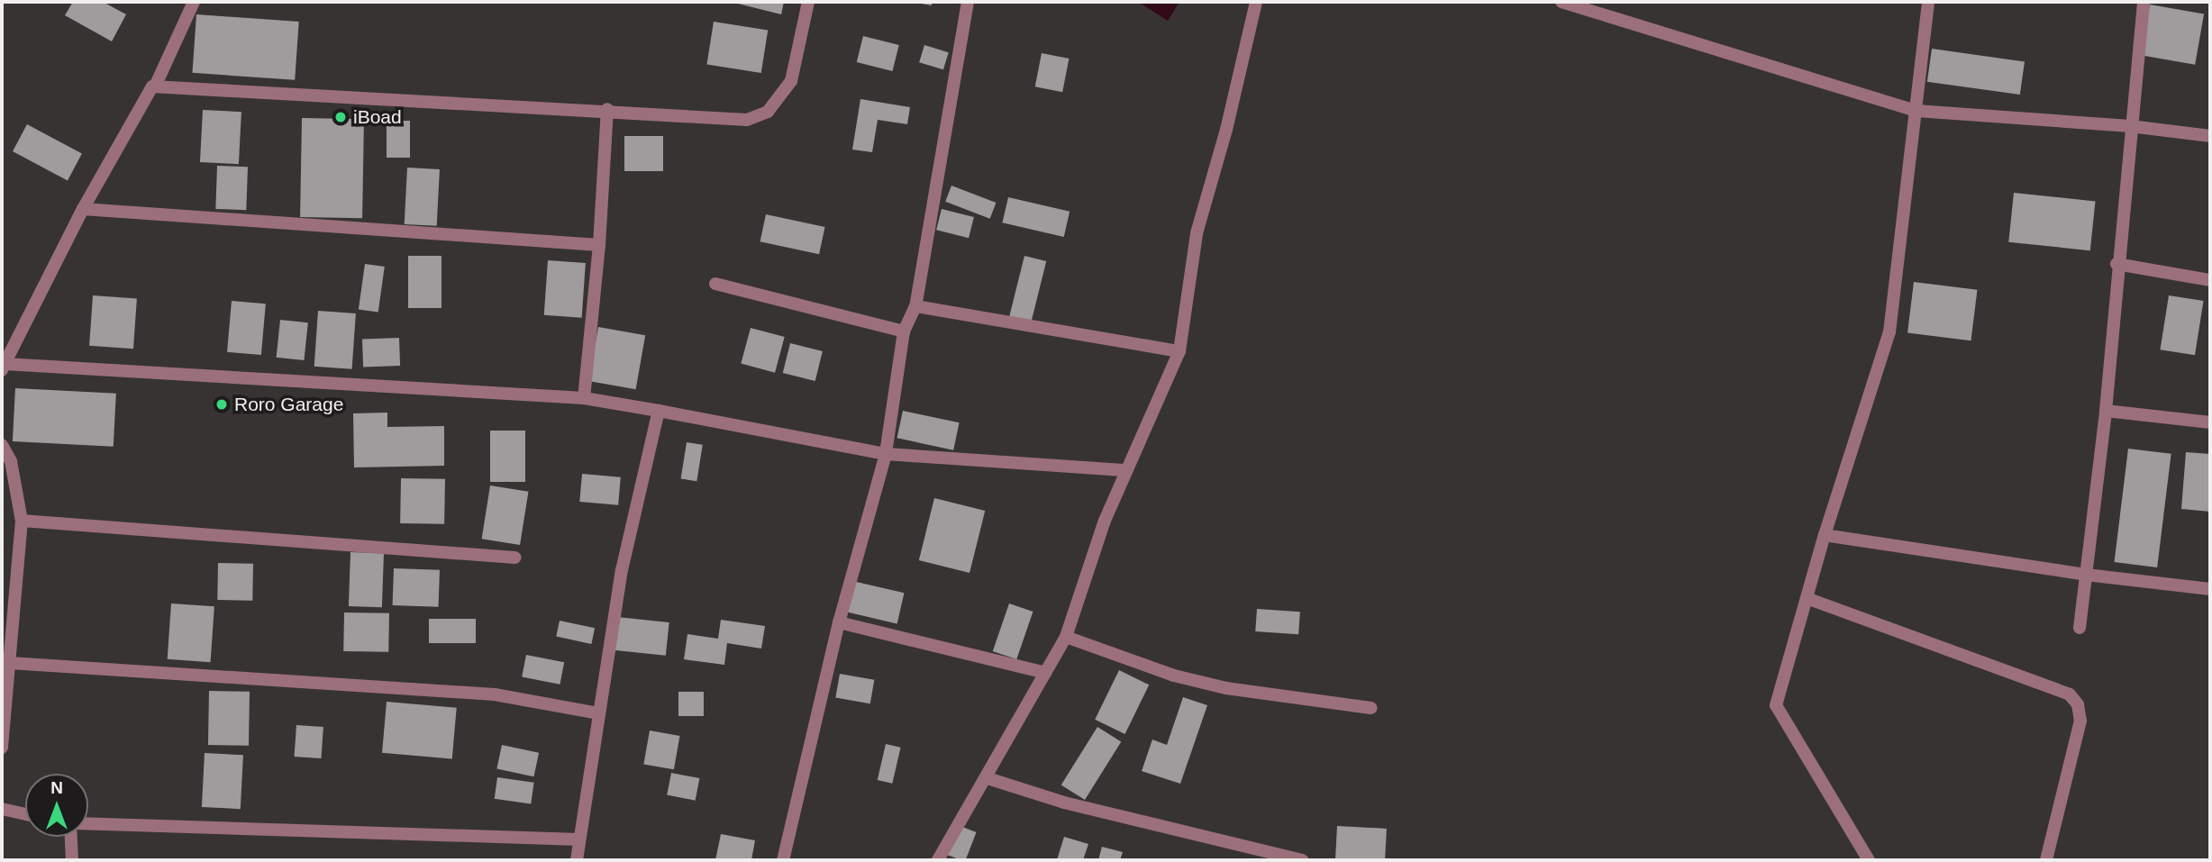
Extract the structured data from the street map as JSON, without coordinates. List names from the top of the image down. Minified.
{"places":["iBoad","Roro Garage"],"north":"top"}
